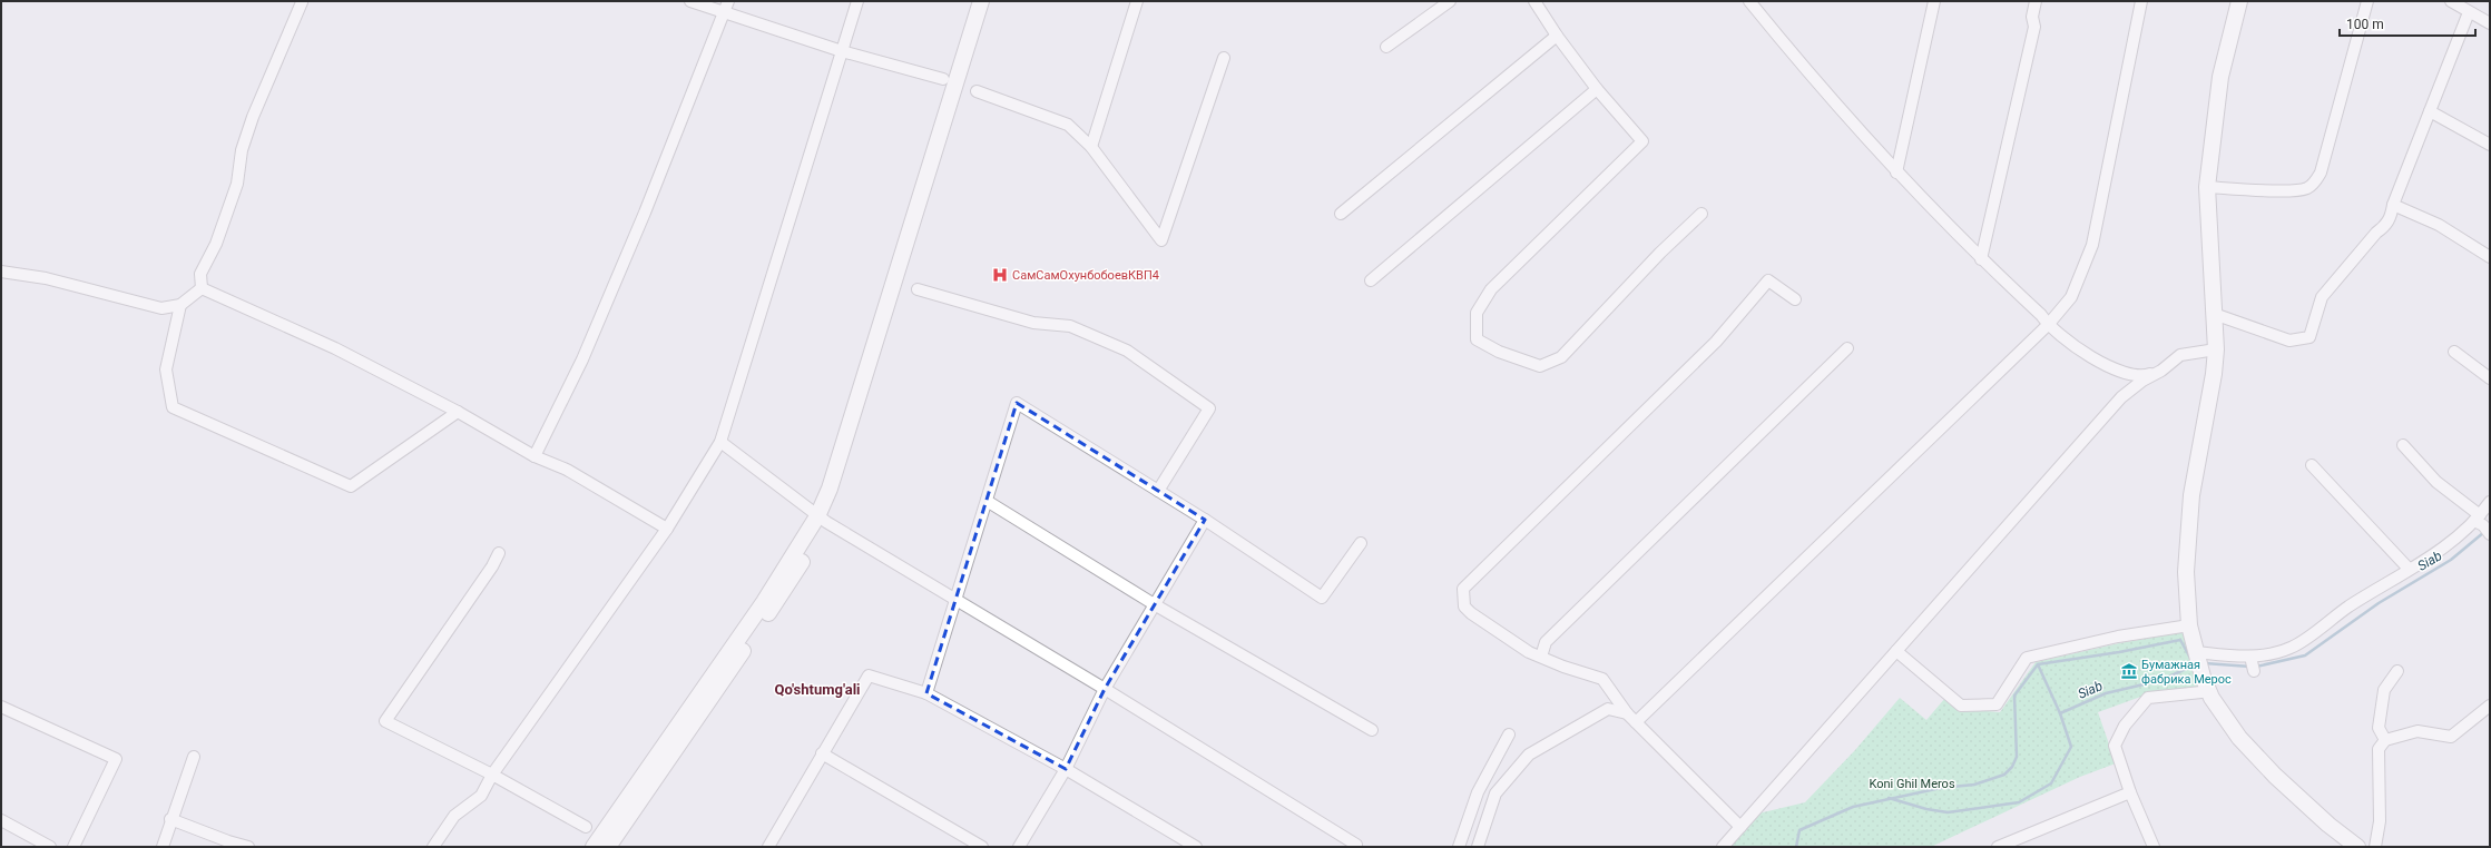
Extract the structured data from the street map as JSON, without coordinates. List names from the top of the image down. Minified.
{"districts":["Qo'shtumg'ali"],"water":["Siab"],"parks":["Koni Ghil Meros"],"places":{"hospital":["СамСамОхунбобоевКВП4"],"museum":["Бумажная фабрика Мерос"]},"scale_bar":"100 m"}
